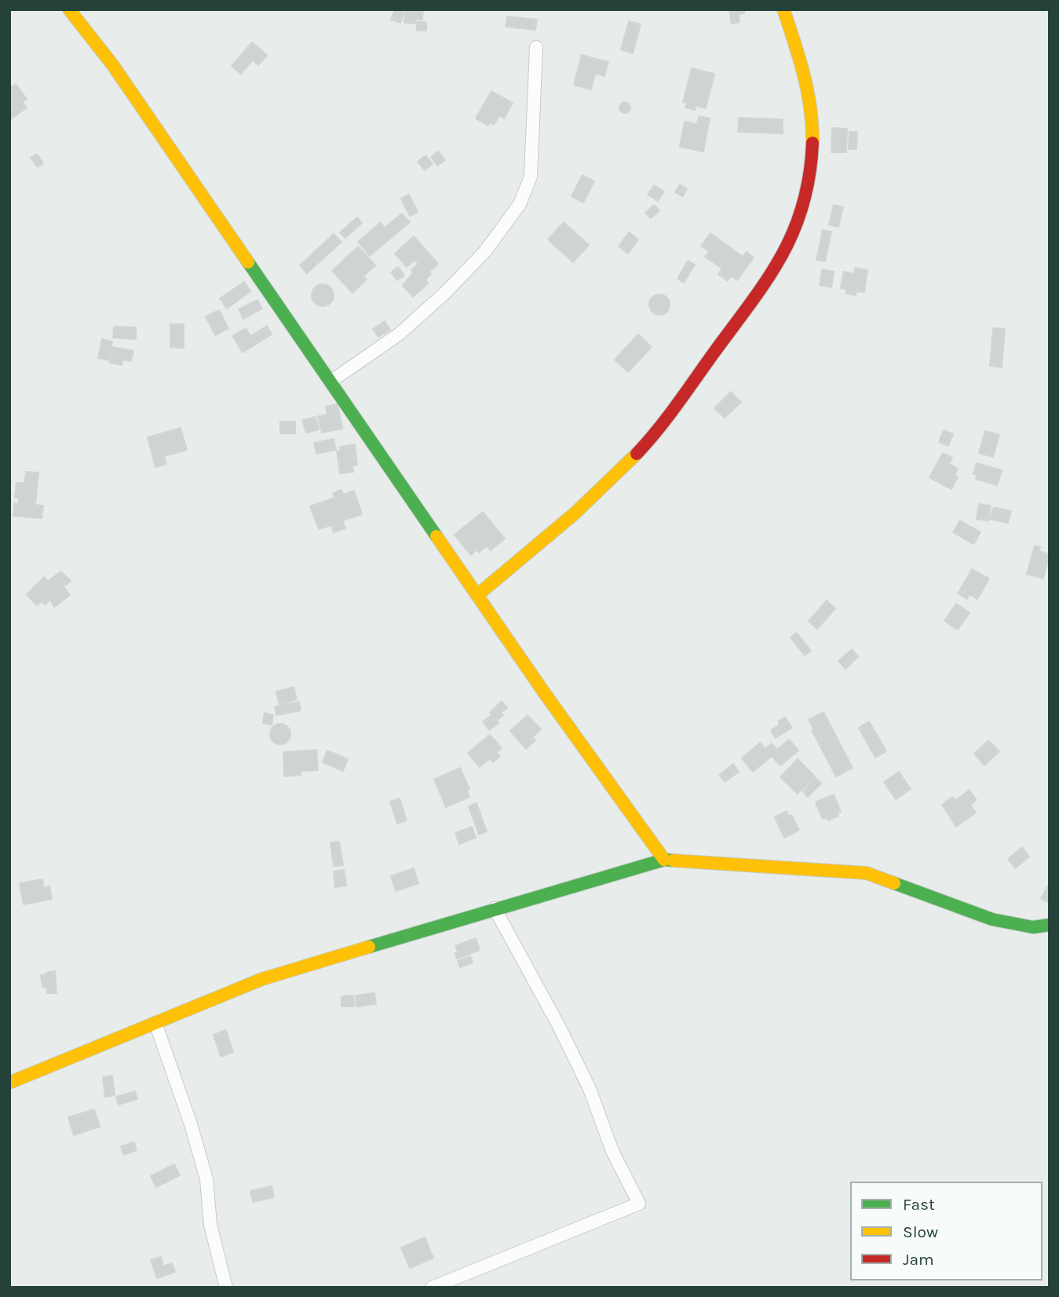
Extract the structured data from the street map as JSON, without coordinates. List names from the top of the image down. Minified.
{"legend":["Fast","Slow","Jam"]}
